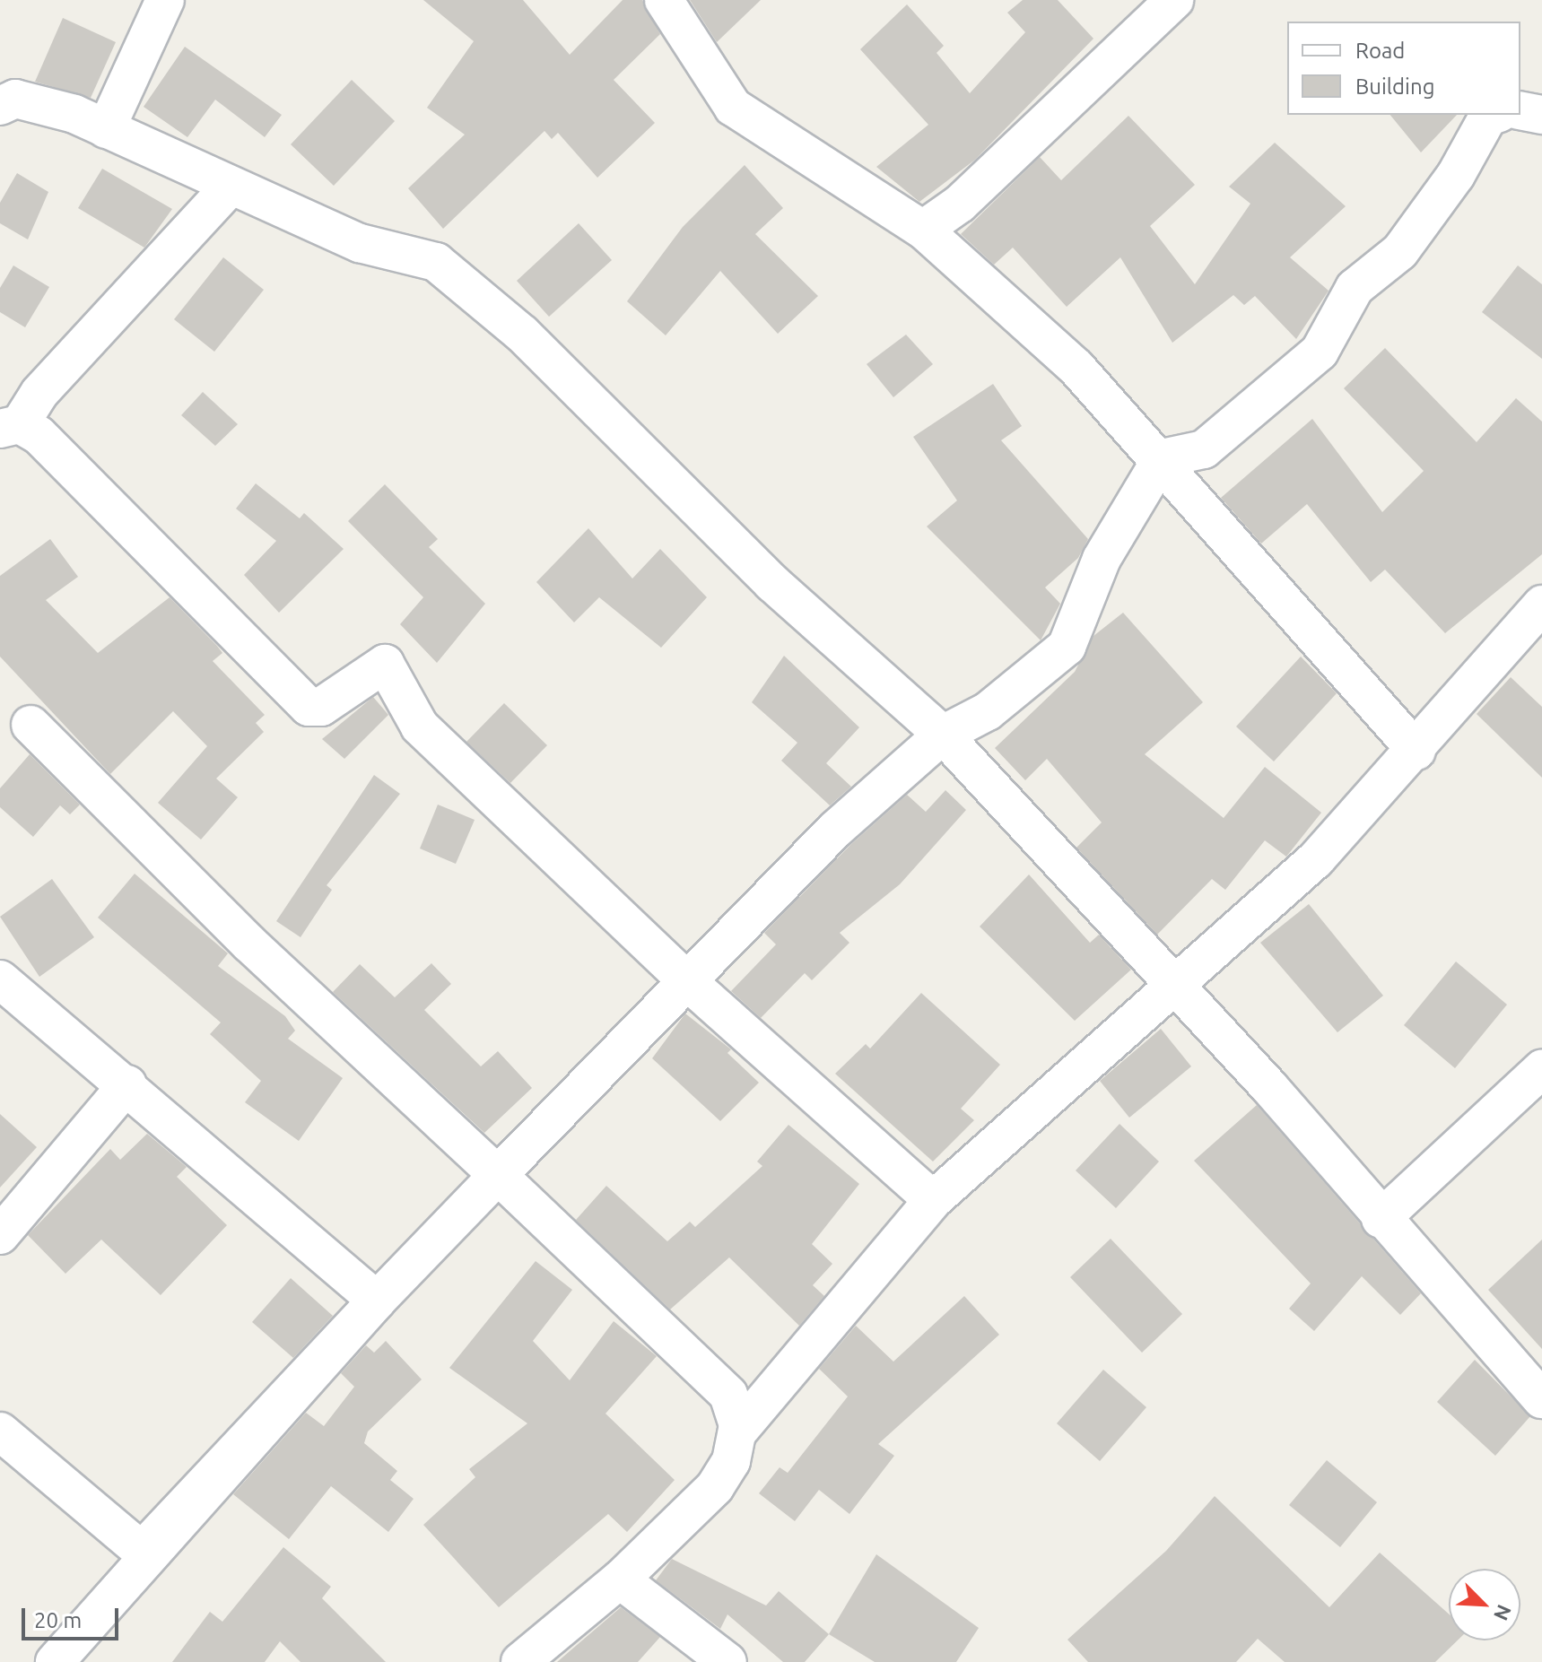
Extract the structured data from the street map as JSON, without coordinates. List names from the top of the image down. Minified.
{"legend":["Road","Building"],"scale_bar":"20 m","north":"bottom right"}
